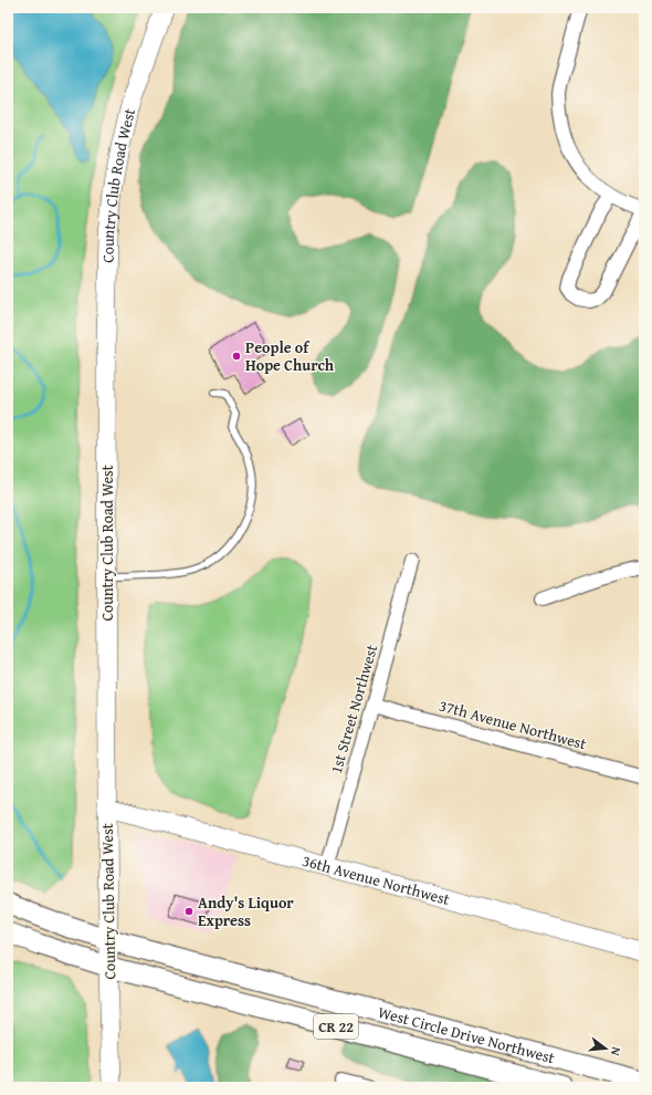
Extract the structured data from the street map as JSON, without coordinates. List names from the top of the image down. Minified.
{"streets":{"main road":["Country Club Road West","36th Avenue Northwest","CR 22","West Circle Drive Northwest"],"street":["1st Street Northwest","37th Avenue Northwest"]},"crossings":[["Country Club Road West","36th Avenue Northwest"],["Country Club Road West","CR 22"],["Country Club Road West","West Circle Drive Northwest"],["1st Street Northwest","37th Avenue Northwest"],["1st Street Northwest","36th Avenue Northwest"],["CR 22","West Circle Drive Northwest"]],"places":["People of Hope Church","Andy's Liquor Express"],"north":"right"}
